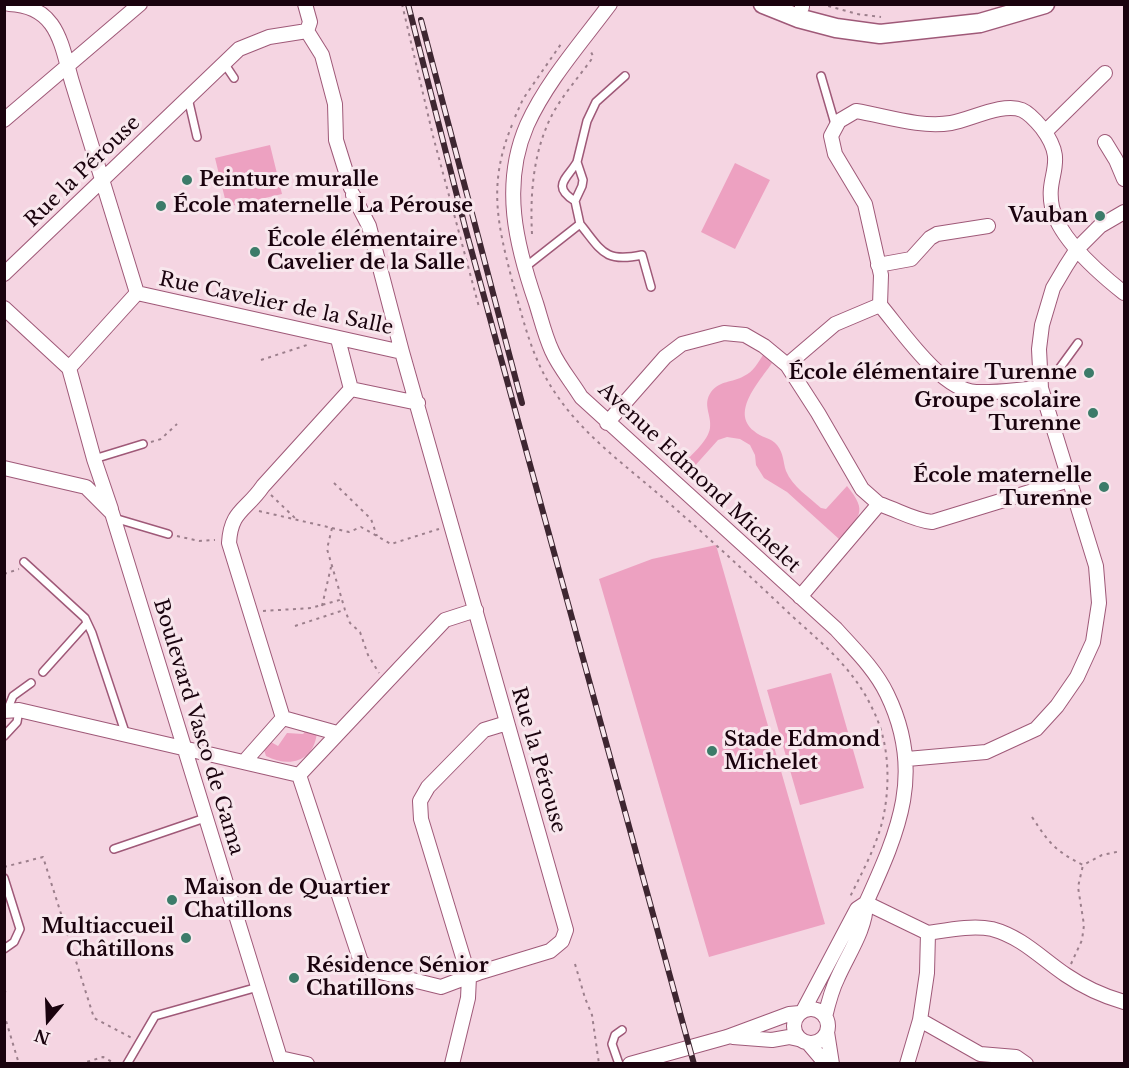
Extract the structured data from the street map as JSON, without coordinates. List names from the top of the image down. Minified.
{"streets":{"street":["Rue la Pérouse","Rue Cavelier de la Salle","Avenue Edmond Michelet","Boulevard Vasco de Gama"]},"crossings":[["Rue la Pérouse","Rue Cavelier de la Salle"]],"places":["Peinture muralle","École maternelle La Pérouse","Vauban","École élémentaire Cavelier de la Salle","École élémentaire Turenne","Groupe scolaire Turenne","École maternelle Turenne","Stade Edmond Michelet","Maison de Quartier Chatillons","Multiaccueil Châtillons","Résidence Sénior Chatillons"],"north":"bottom"}
